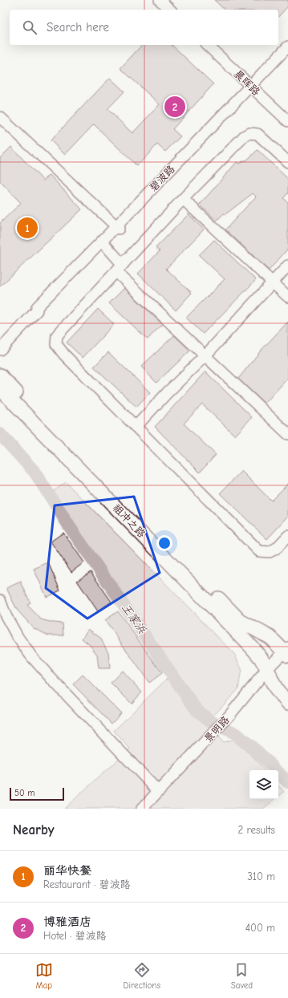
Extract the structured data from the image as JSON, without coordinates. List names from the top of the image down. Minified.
{"streets":{"main road":["祖冲之路"],"street":["晨晖路","碧波路","景明路"]},"crossings":[["晨晖路","碧波路"],["祖冲之路","景明路"]],"water":["王家浜"],"scale_bar":"50 m","page":{"search":"Search here","pins":["2","1"],"scale":"50 m","heading":["Nearby","2 results"],"list":[{"mark":"1","name":"丽华快餐","note":"Restaurant · 碧波路","value":"310 m"},{"mark":"2","name":"博雅酒店","note":"Hotel · 碧波路","value":"400 m"}],"nav":["Map","Directions","Saved"]}}
